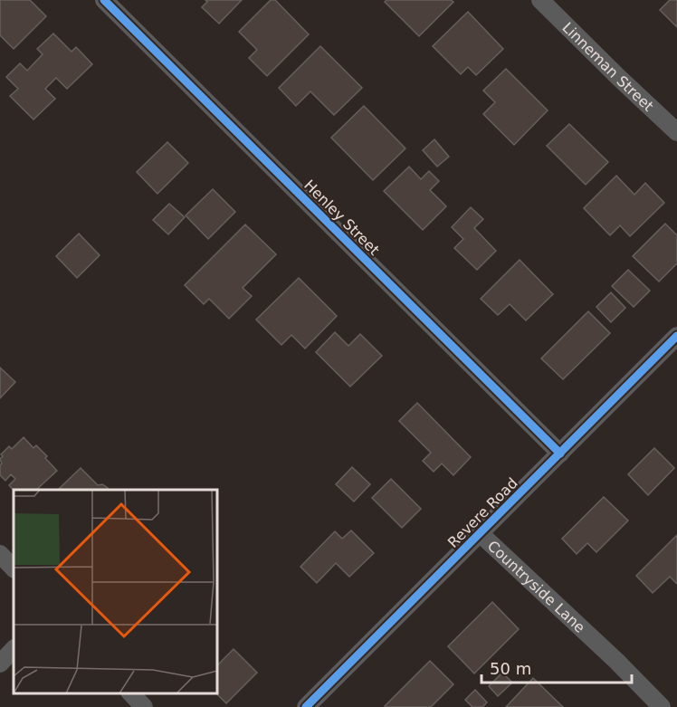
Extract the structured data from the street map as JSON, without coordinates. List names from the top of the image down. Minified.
{"streets":{"street":["Linneman Street","Henley Street","Revere Road","Countryside Lane"]},"crossings":[["Henley Street","Revere Road"],["Revere Road","Countryside Lane"]],"scale_bar":"50 m"}
